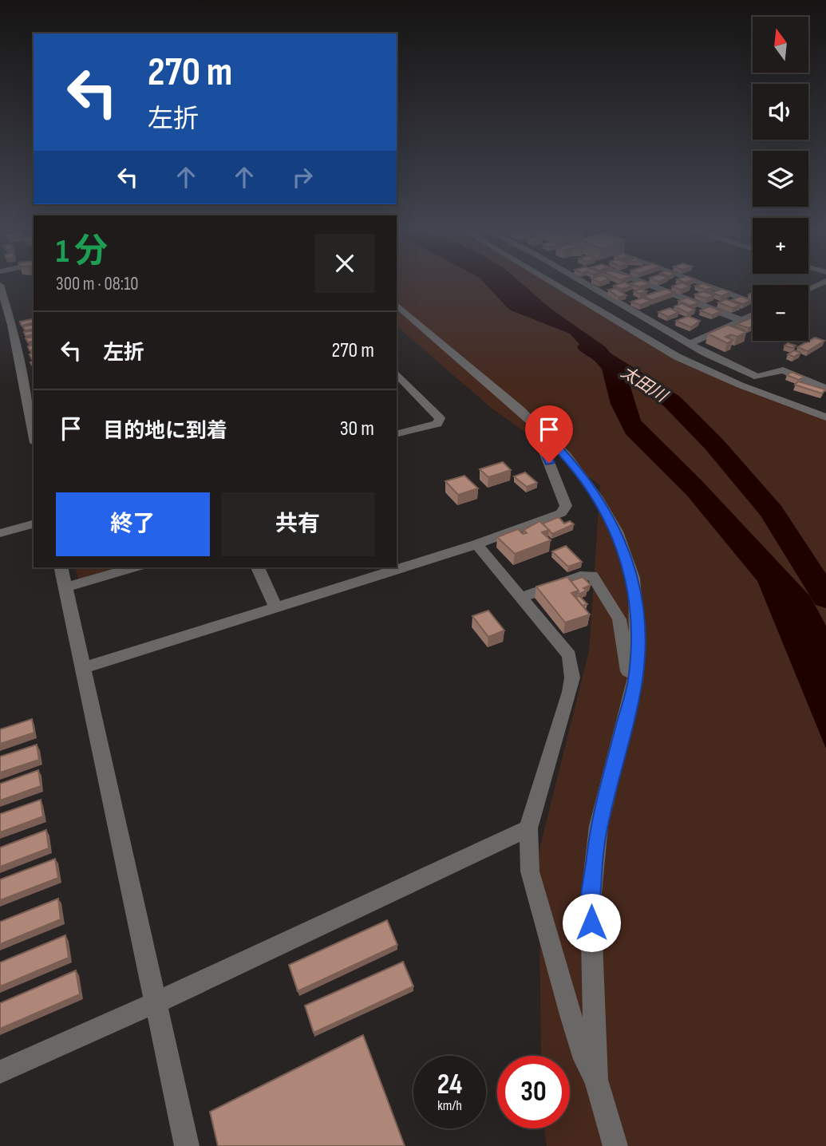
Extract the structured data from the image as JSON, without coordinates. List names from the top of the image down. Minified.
{"water":["太田川"],"north":"top","page":{"map_buttons":["+","−"],"turn":["270 m","左折"],"heading":["1 分","300 m · 08:10"],"list":[{"name":"左折","value":"270 m"},{"name":"目的地に到着","value":"30 m"}],"buttons":["終了","共有"],"speed":"24 km/h","limit":"30"}}
